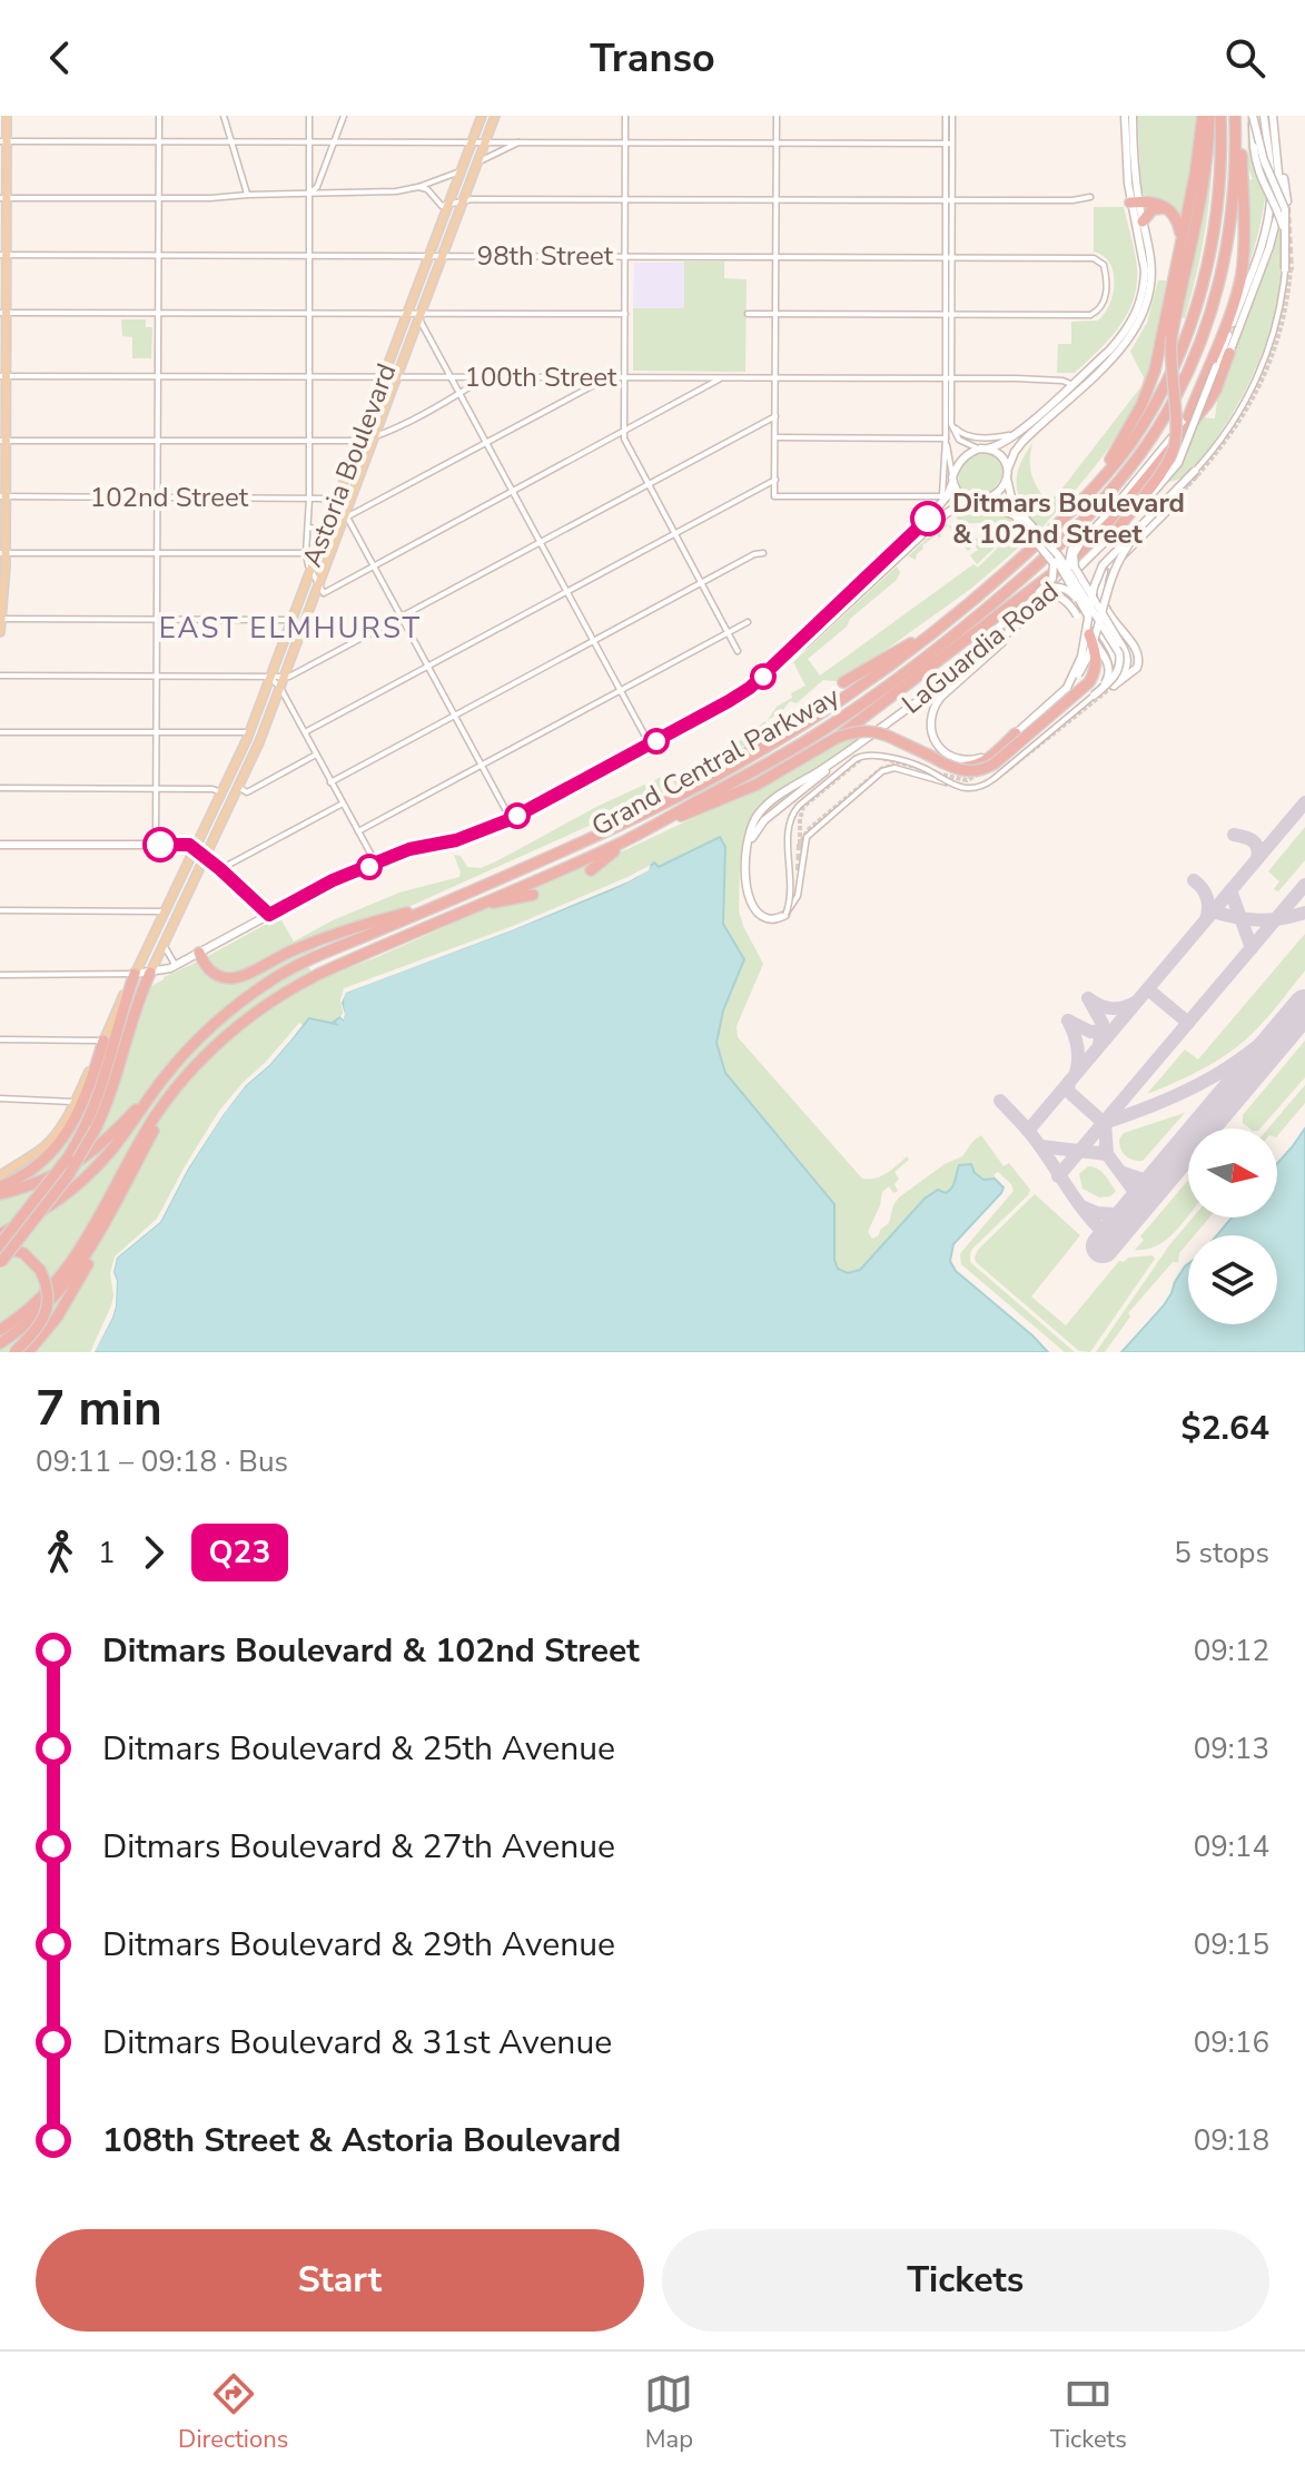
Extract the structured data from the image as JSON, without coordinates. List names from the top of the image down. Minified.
{"streets":{"highway":["Grand Central Parkway"],"main road":["Astoria Boulevard"],"street":["98th Street","100th Street","102nd Street","LaGuardia Road"]},"crossings":[["98th Street","Astoria Boulevard"],["100th Street","Astoria Boulevard"],["Astoria Boulevard","102nd Street"]],"districts":["EAST ELMHURST"],"places":["Ditmars Boulevard & 102nd Street"],"lines":["bus line Q23"],"north":"right","page":{"header":"Transo","heading":["7 min","09:11 – 09:18 · Bus","$2.64"],"legs":["1","Q23","5 stops"],"list":[{"name":"Ditmars Boulevard & 102nd Street","value":"09:12"},{"name":"Ditmars Boulevard & 25th Avenue","value":"09:13"},{"name":"Ditmars Boulevard & 27th Avenue","value":"09:14"},{"name":"Ditmars Boulevard & 29th Avenue","value":"09:15"},{"name":"Ditmars Boulevard & 31st Avenue","value":"09:16"},{"name":"108th Street & Astoria Boulevard","value":"09:18"}],"buttons":["Start","Tickets"],"tabs":["Directions","Map","Tickets"]}}
